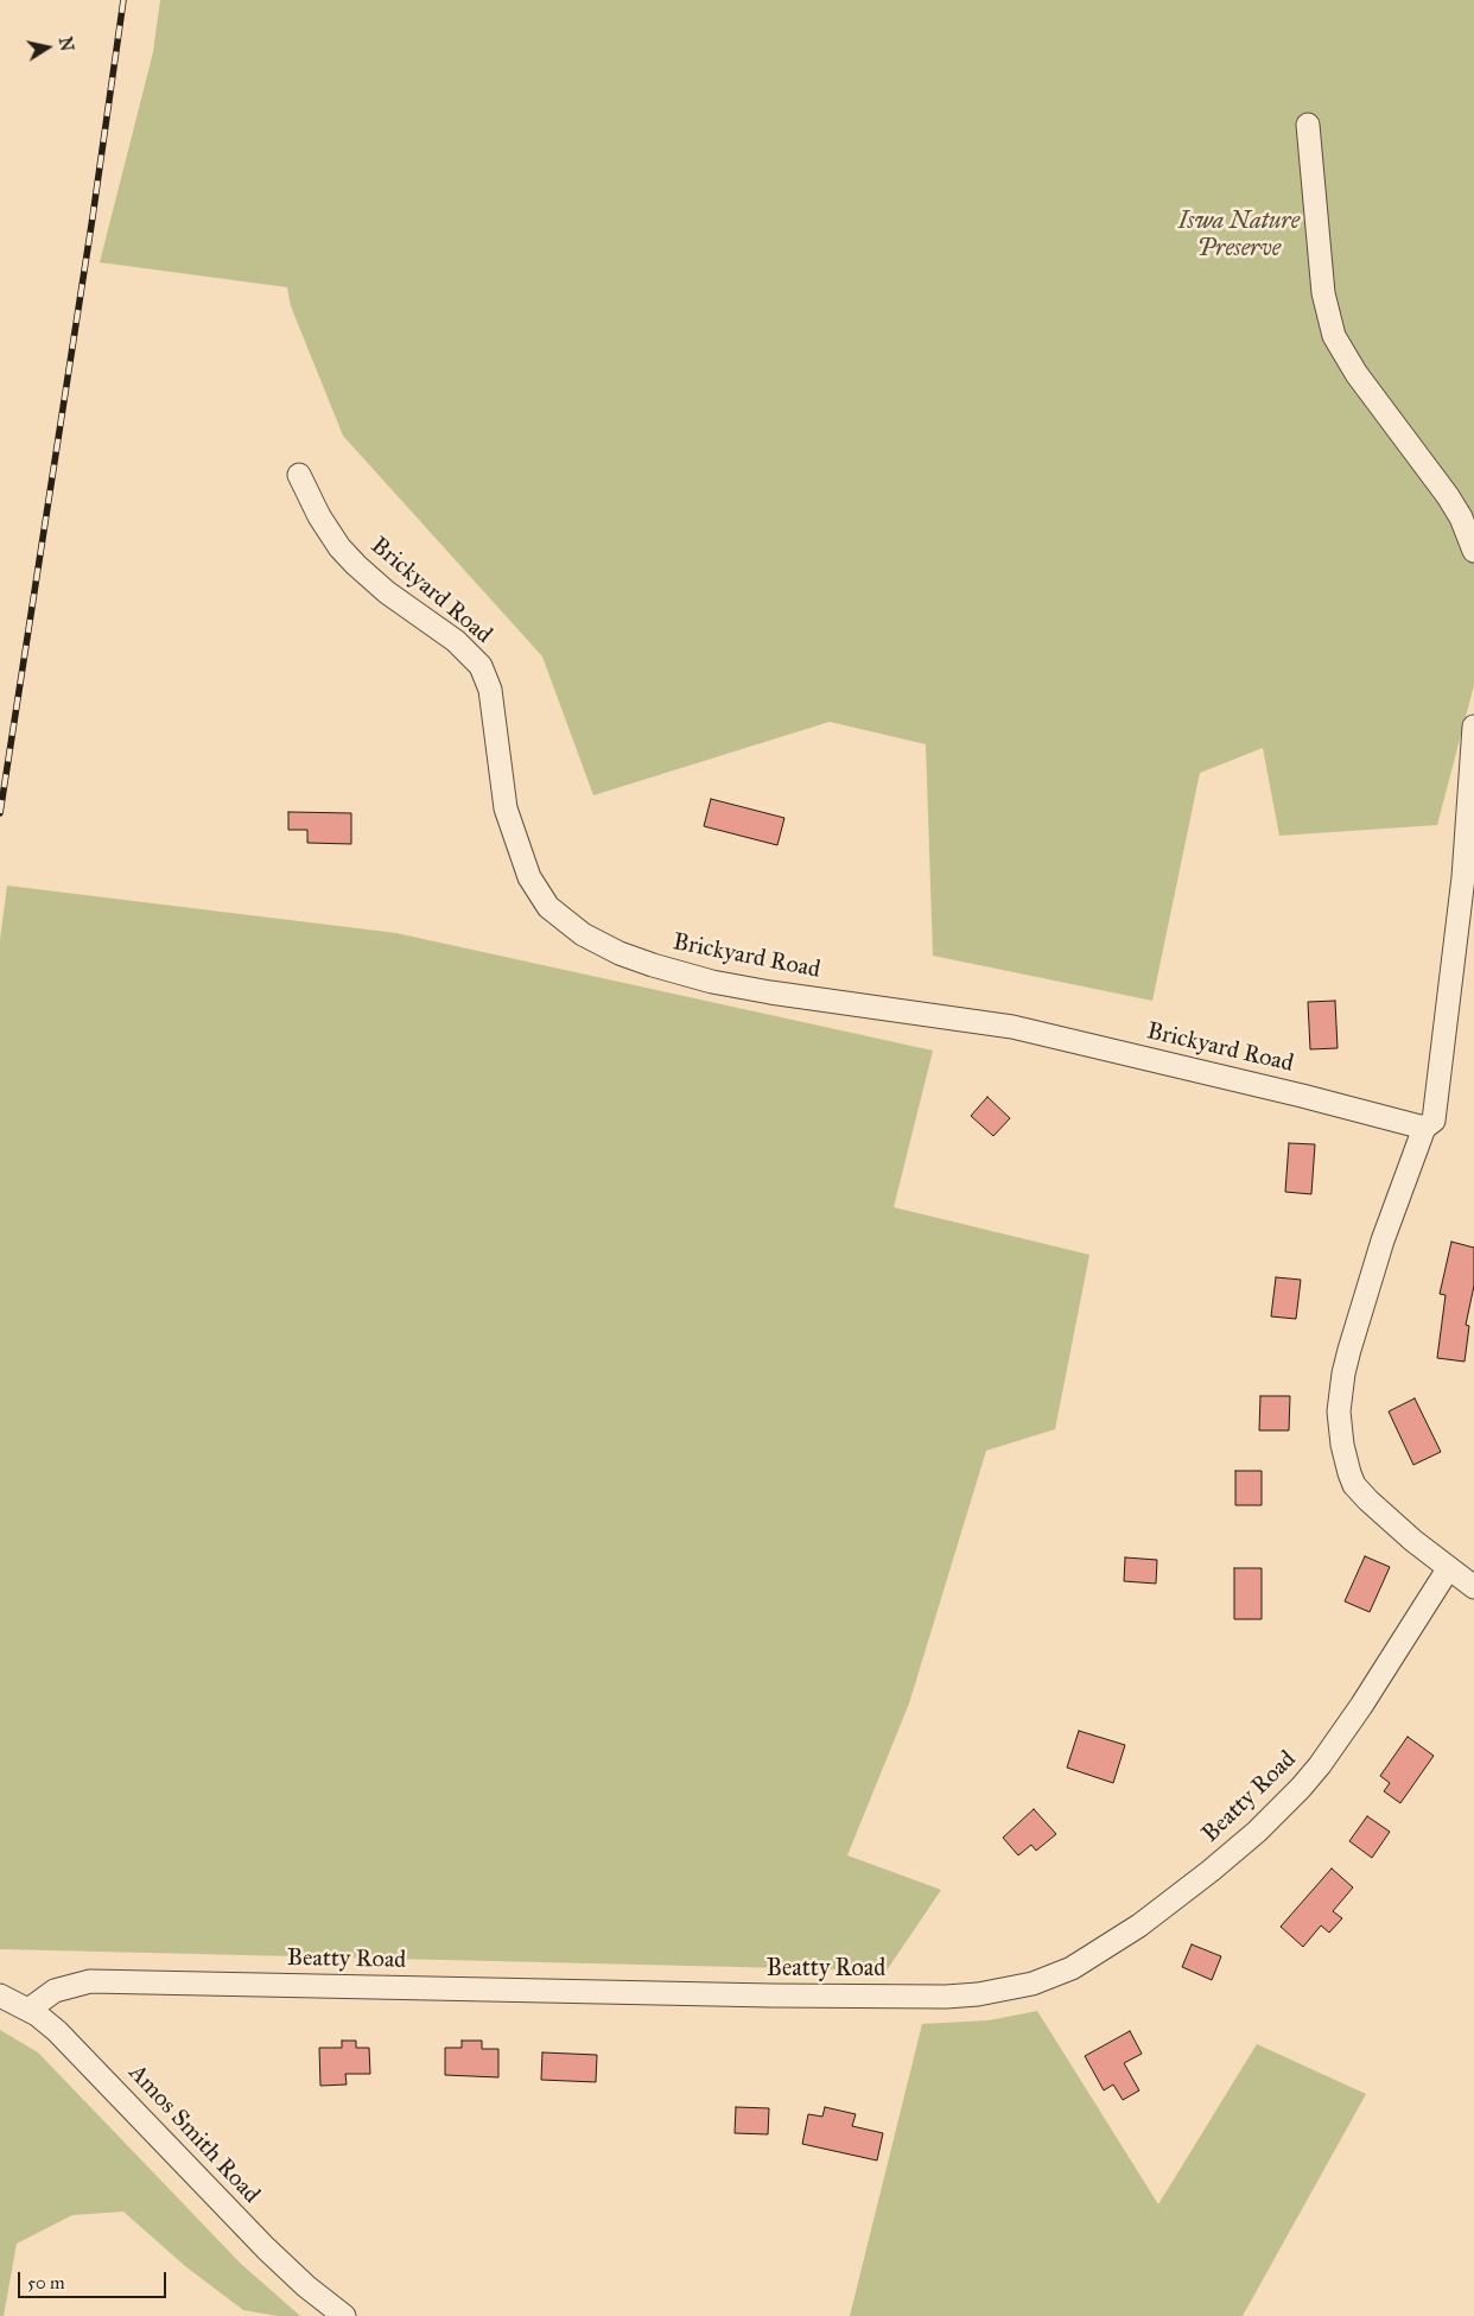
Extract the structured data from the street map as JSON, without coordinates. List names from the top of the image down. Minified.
{"streets":{"street":["Brickyard Road","Beatty Road","Amos Smith Road"]},"crossings":[["Beatty Road","Amos Smith Road"]],"parks":["Iswa Nature Preserve"],"scale_bar":"50 m","north":"right"}
